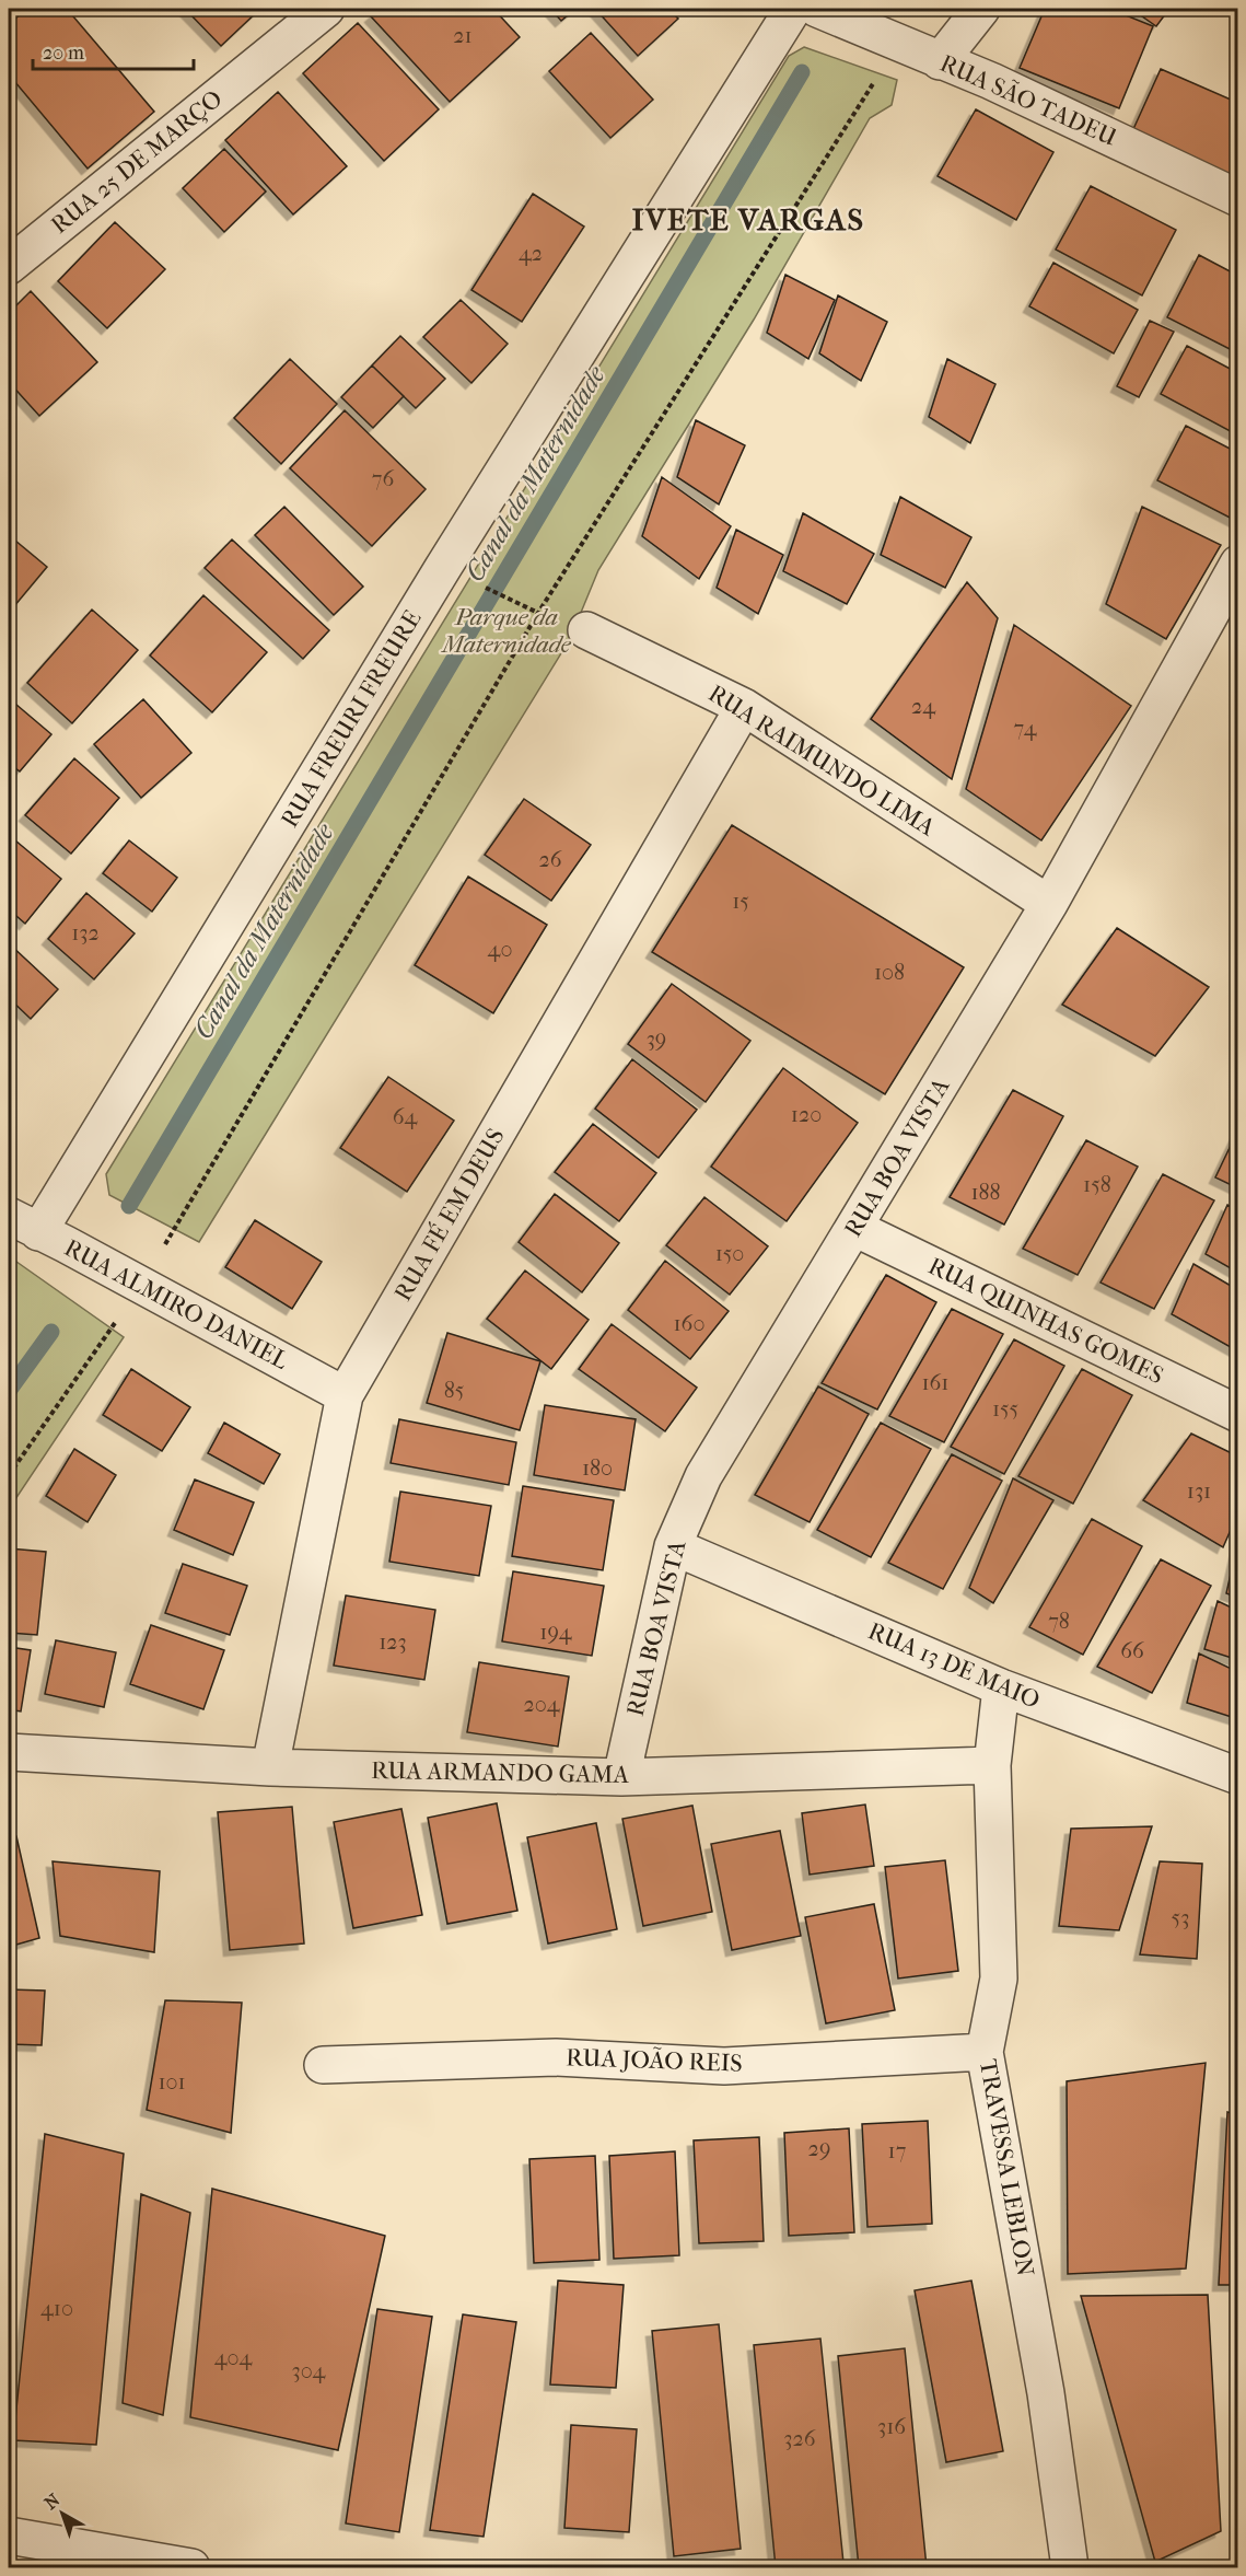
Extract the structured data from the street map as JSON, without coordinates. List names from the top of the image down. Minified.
{"streets":{"street":["RUA SÃO TADEU","RUA 25 DE MARÇO","RUA FREURI FREURE","RUA RAIMUNDO LIMA","RUA BOA VISTA","RUA FÉ EM DEUS","RUA ALMIRO DANIEL","RUA QUINHAS GOMES","RUA 13 DE MAIO","RUA ARMANDO GAMA","RUA JOÃO REIS","TRAVESSA LEBLON"]},"crossings":[["RUA SÃO TADEU","RUA FREURI FREURE"],["RUA FREURI FREURE","RUA ALMIRO DANIEL"],["RUA RAIMUNDO LIMA","RUA BOA VISTA"],["RUA RAIMUNDO LIMA","RUA FÉ EM DEUS"],["RUA BOA VISTA","RUA QUINHAS GOMES"],["RUA BOA VISTA","RUA 13 DE MAIO"],["RUA BOA VISTA","RUA ARMANDO GAMA"],["RUA FÉ EM DEUS","RUA ALMIRO DANIEL"],["RUA FÉ EM DEUS","RUA ARMANDO GAMA"],["RUA 13 DE MAIO","TRAVESSA LEBLON"],["RUA ARMANDO GAMA","TRAVESSA LEBLON"],["RUA JOÃO REIS","TRAVESSA LEBLON"]],"districts":["IVETE VARGAS"],"water":["Canal da Maternidade"],"parks":["Parque da Maternidade"],"house_numbers":["21","42","76","24","74","26","15","132","40","108","39","120","64","158","188","150","160","161","85","155","180","131","78","194","123","66","204","53","101","29","17","410","404","304","316","326"],"scale_bar":"20 m","north":"top left"}
